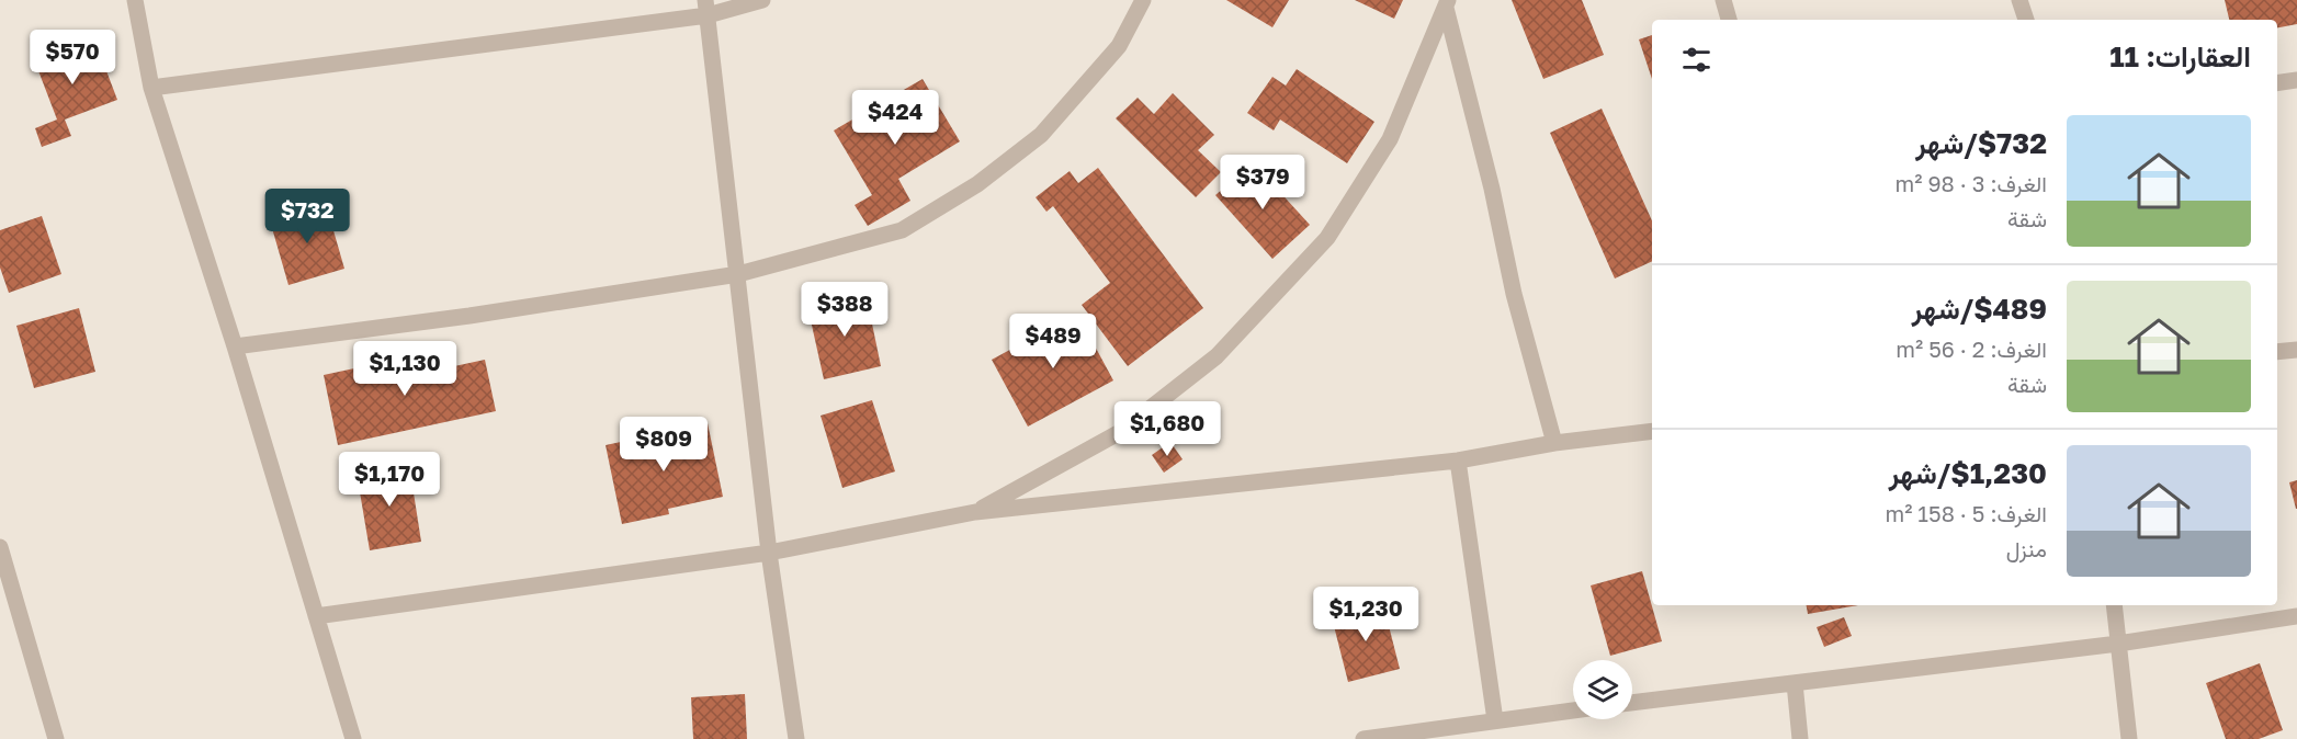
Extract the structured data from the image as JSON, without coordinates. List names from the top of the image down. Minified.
{"page":{"heading":"العقارات: 11","price":["$570","$424","$379","$732","$388","$489","$1,130","$1,680","$809","$1,170","$1,230"],"list":[{"name":"$732/شهر","note":"الغرف: 3 · 98 m² · شقة"},{"name":"$489/شهر","note":"الغرف: 2 · 56 m² · شقة"},{"name":"$1,230/شهر","note":"الغرف: 5 · 158 m² · منزل"}]}}
